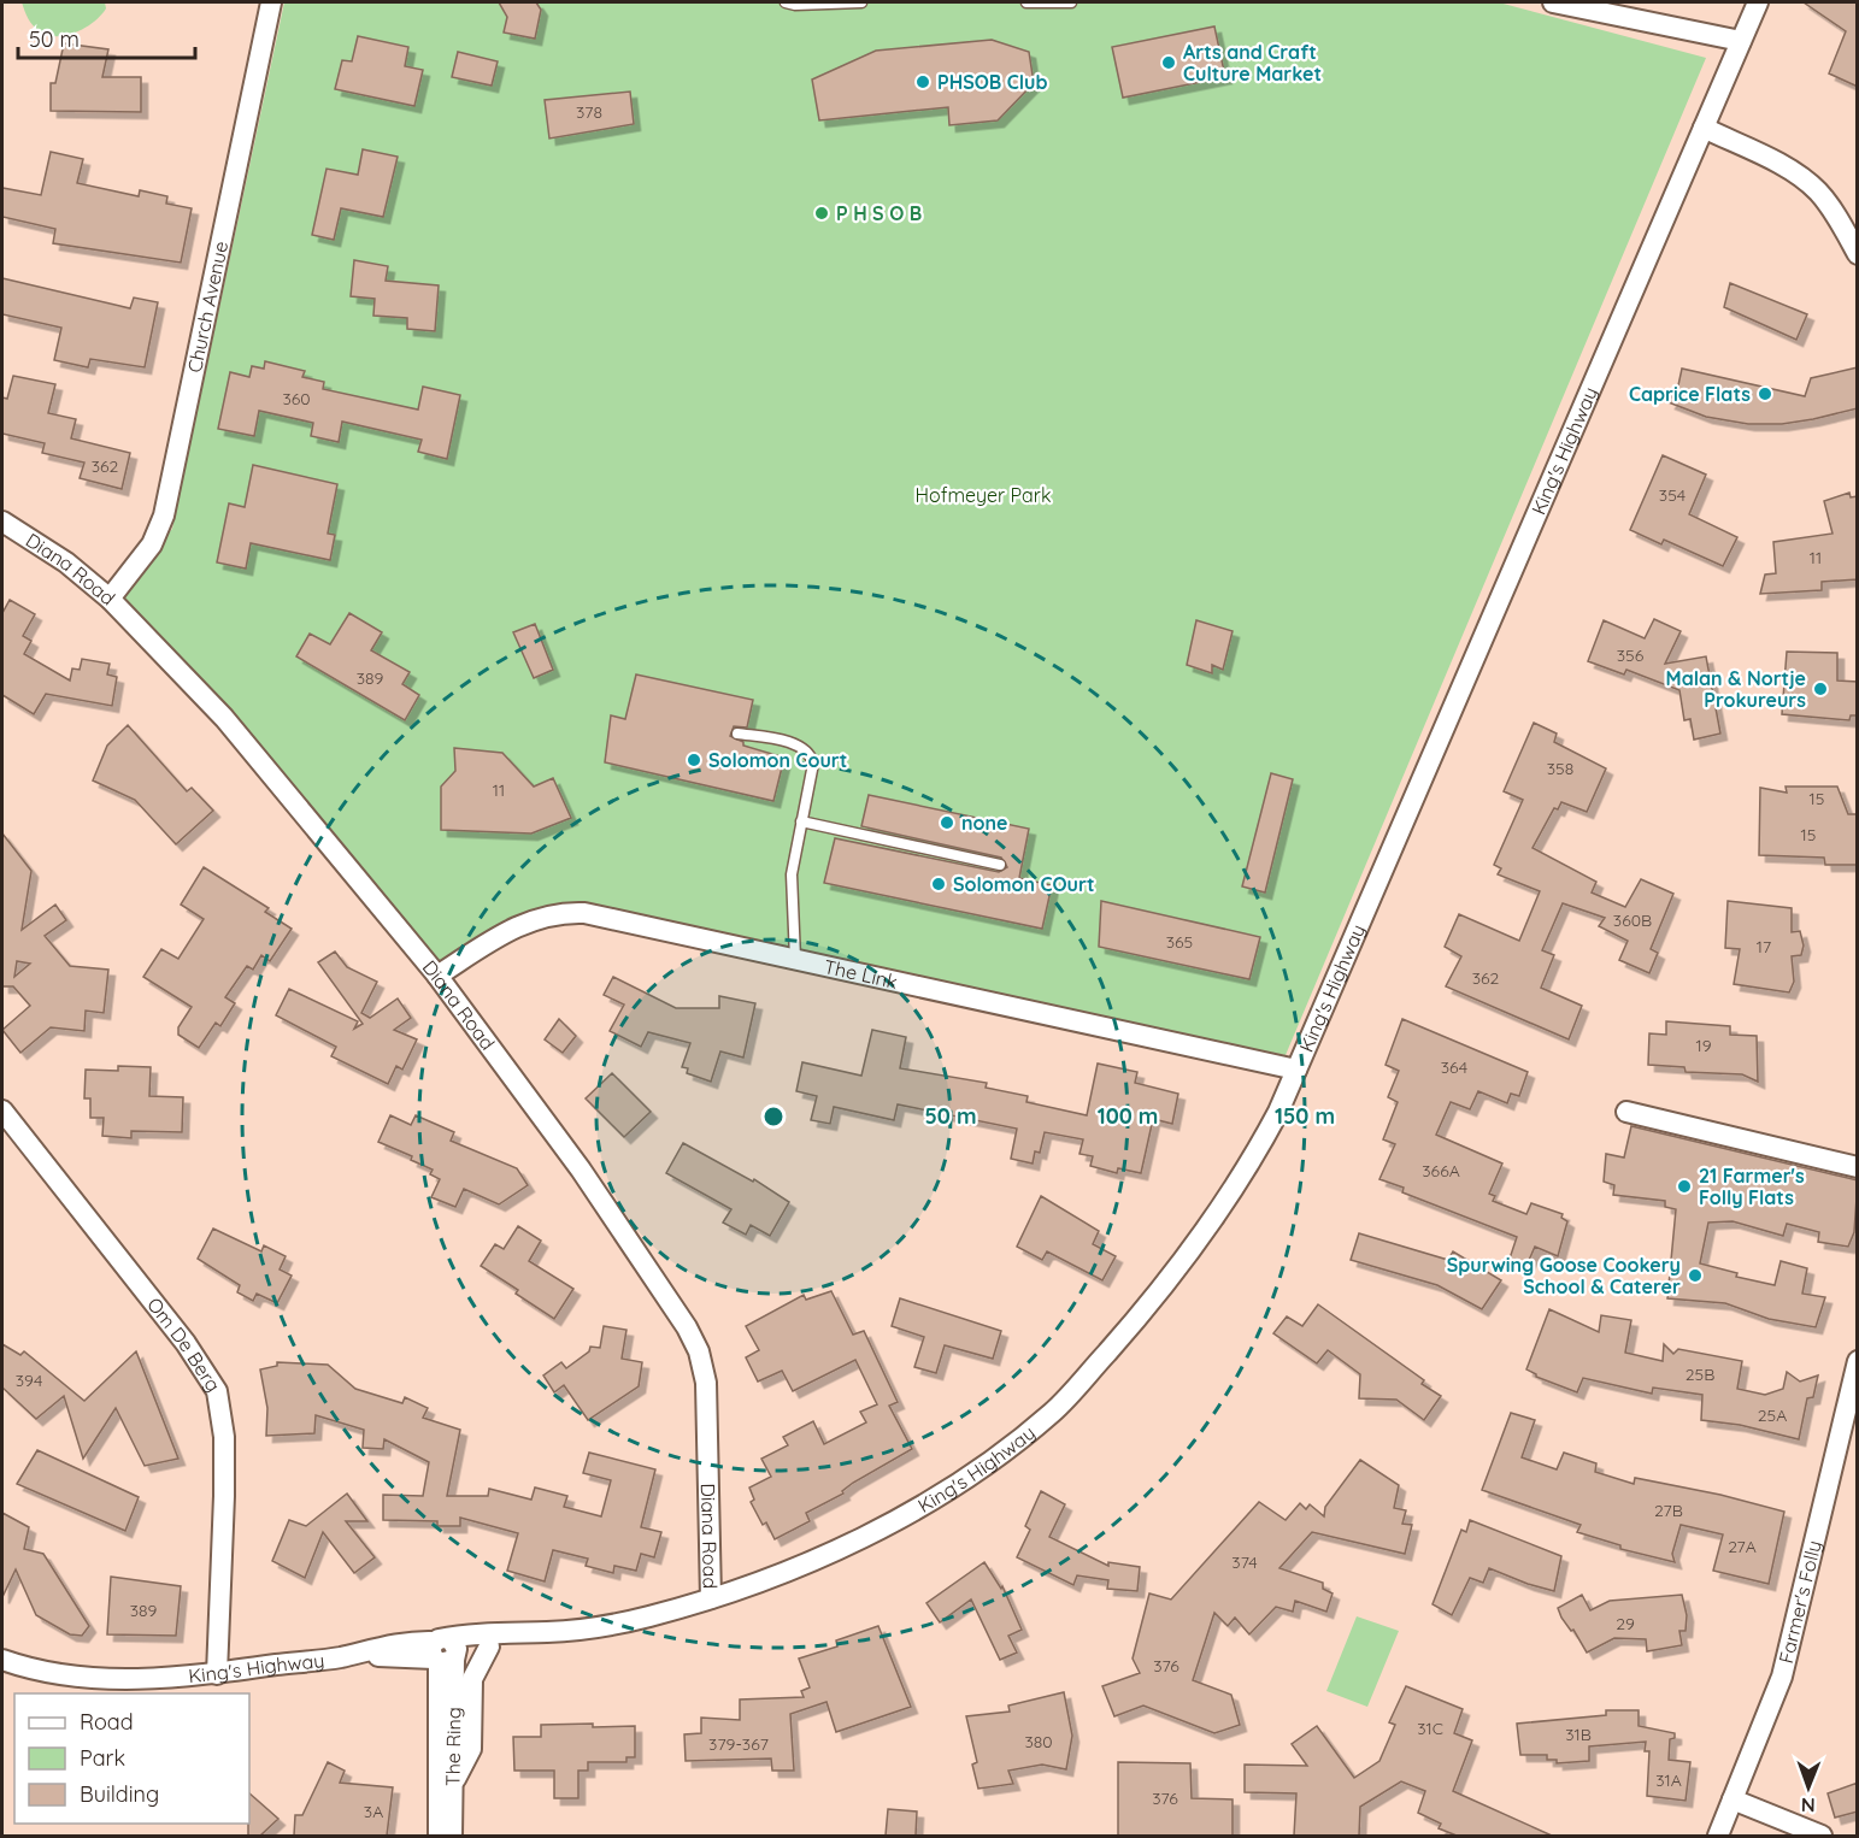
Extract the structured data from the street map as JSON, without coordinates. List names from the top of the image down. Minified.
{"streets":{"street":["Church Avenue","King's Highway","Diana Road","The Link","Om De Berg","Farmer's Folly","The Ring"]},"crossings":[["Church Avenue","Diana Road"],["King's Highway","Diana Road"],["King's Highway","The Link"],["King's Highway","Om De Berg"],["King's Highway","The Ring"],["Diana Road","The Link"]],"parks":["Hofmeyer Park"],"places":["Arts and Craft Culture Market","PHSOB Club","P H S O B","Caprice Flats","Malan & Nortje Prokureurs","Solomon Court","none","Solomon COurt","21 Farmer's Folly Flats","Spurwing Goose Cookery School & Caterer"],"house_numbers":["378","360","362","354","11","356","389","358","11","15","15","360B","365","17","362","19","364","366A","25B","394","25A","27B","27A","374","389","29","376","31C","31B","380","379-367","31A","376","3A"],"legend":["Road","Park","Building"],"scale_bar":"50 m","north":"bottom","rings":["50 m","100 m","150 m"]}
